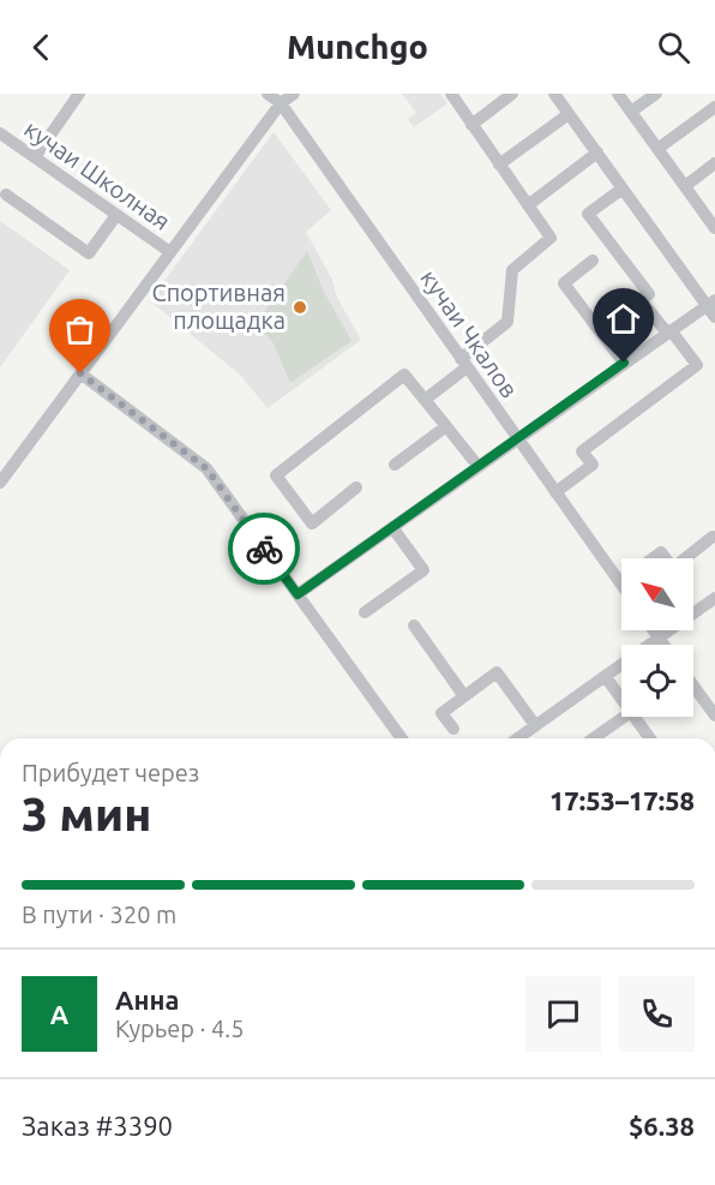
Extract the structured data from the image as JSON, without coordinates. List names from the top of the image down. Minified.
{"streets":{"street":["кучаи Школная","кучаи Чкалов"]},"places":["Спортивная площадка"],"north":"top left","page":{"header":"Munchgo","heading":["3 мин","Прибудет через","17:53–17:58"],"panel":["Анна","Курьер · 4.5","Заказ #3390","$6.38"],"bar":"В пути · 320 m","round":"А"}}
